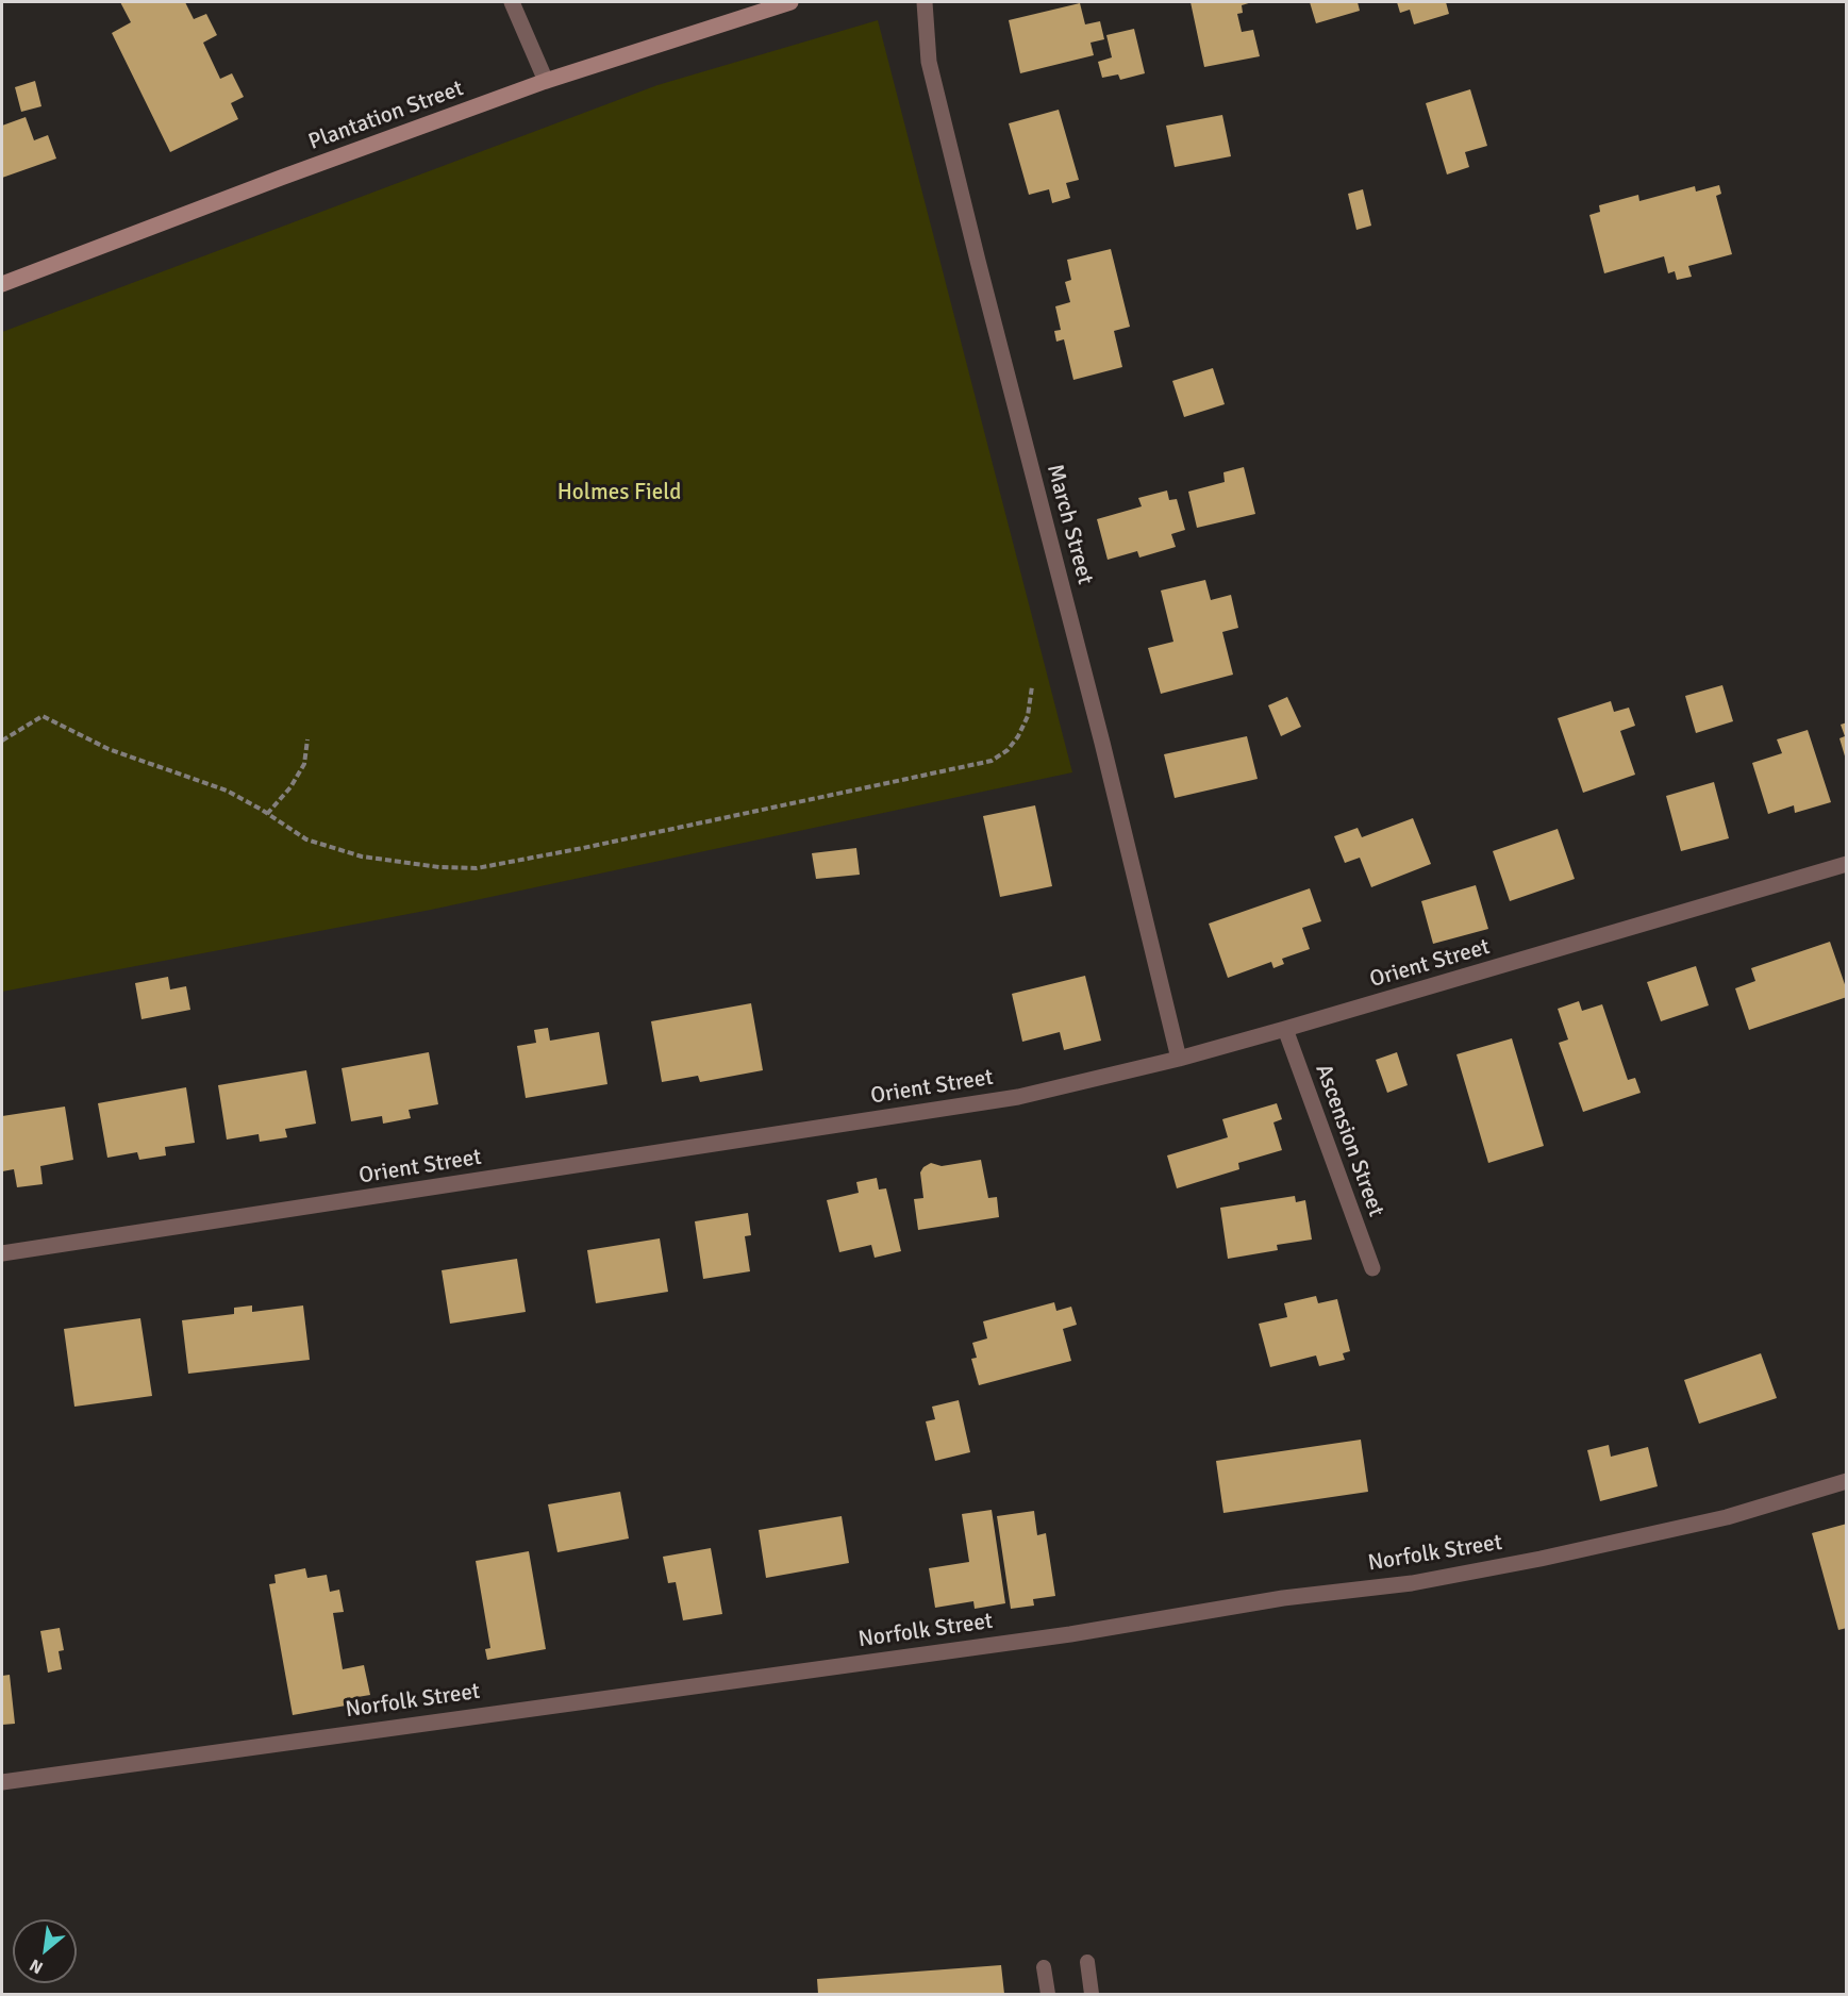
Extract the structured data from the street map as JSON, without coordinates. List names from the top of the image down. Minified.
{"streets":{"street":["Plantation Street","March Street","Orient Street","Ascension Street","Norfolk Street"]},"crossings":[["March Street","Orient Street"],["Orient Street","Ascension Street"]],"parks":["Holmes Field"],"north":"bottom left"}
